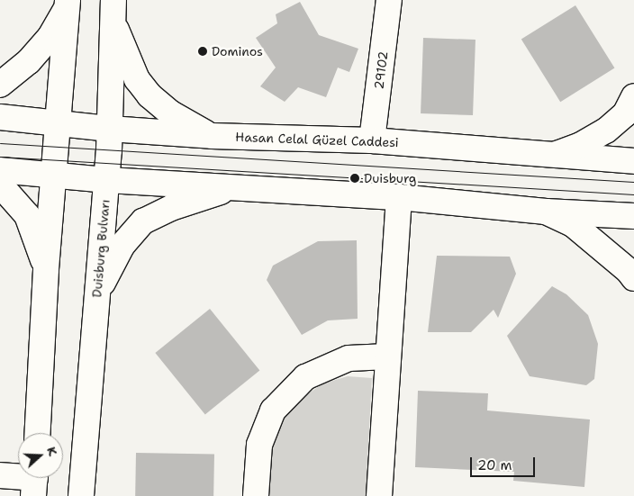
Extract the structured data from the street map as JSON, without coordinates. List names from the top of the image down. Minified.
{"streets":{"main road":["29102","Hasan Celal Güzel Caddesi","Duisburg Bulvarı"]},"crossings":[["29102","Hasan Celal Güzel Caddesi"],["Hasan Celal Güzel Caddesi","Duisburg Bulvarı"]],"places":["Dominos","Duisburg"],"scale_bar":"20 m","north":"right"}
